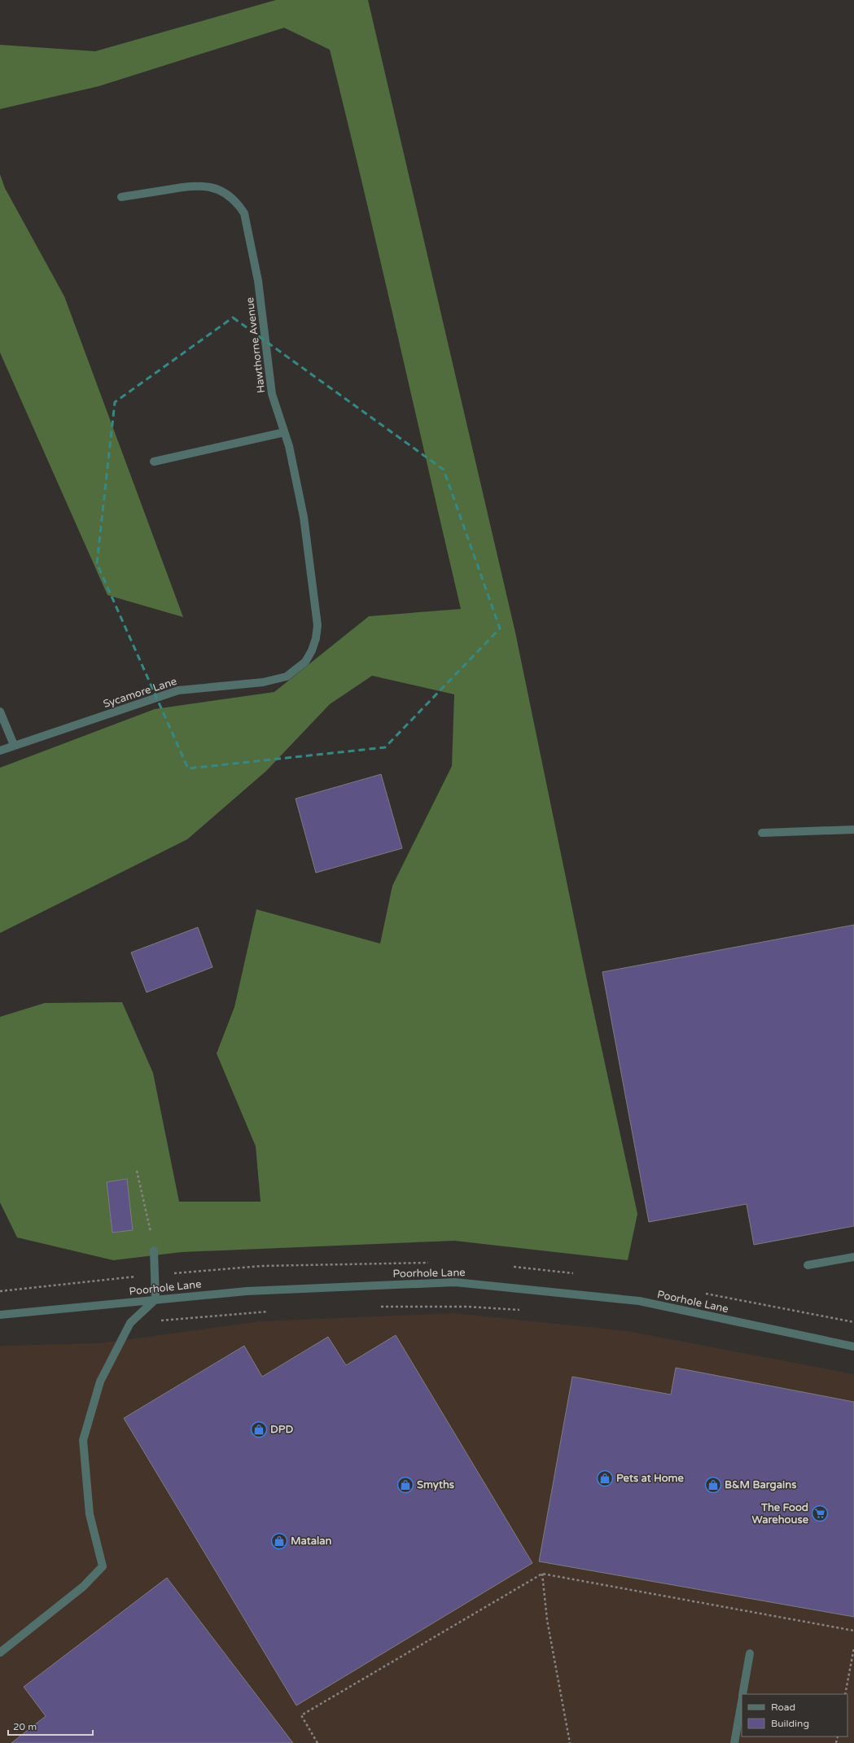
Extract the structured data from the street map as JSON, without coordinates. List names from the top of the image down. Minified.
{"streets":{"street":["Hawthorne Avenue","Sycamore Lane","Poorhole Lane"]},"crossings":[["Hawthorne Avenue","Sycamore Lane"]],"places":{"shop":["DPD","Pets at Home","Smyths","B&M Bargains","Matalan"],"supermarket":["The Food Warehouse"]},"legend":["Road","Building"],"scale_bar":"20 m"}
